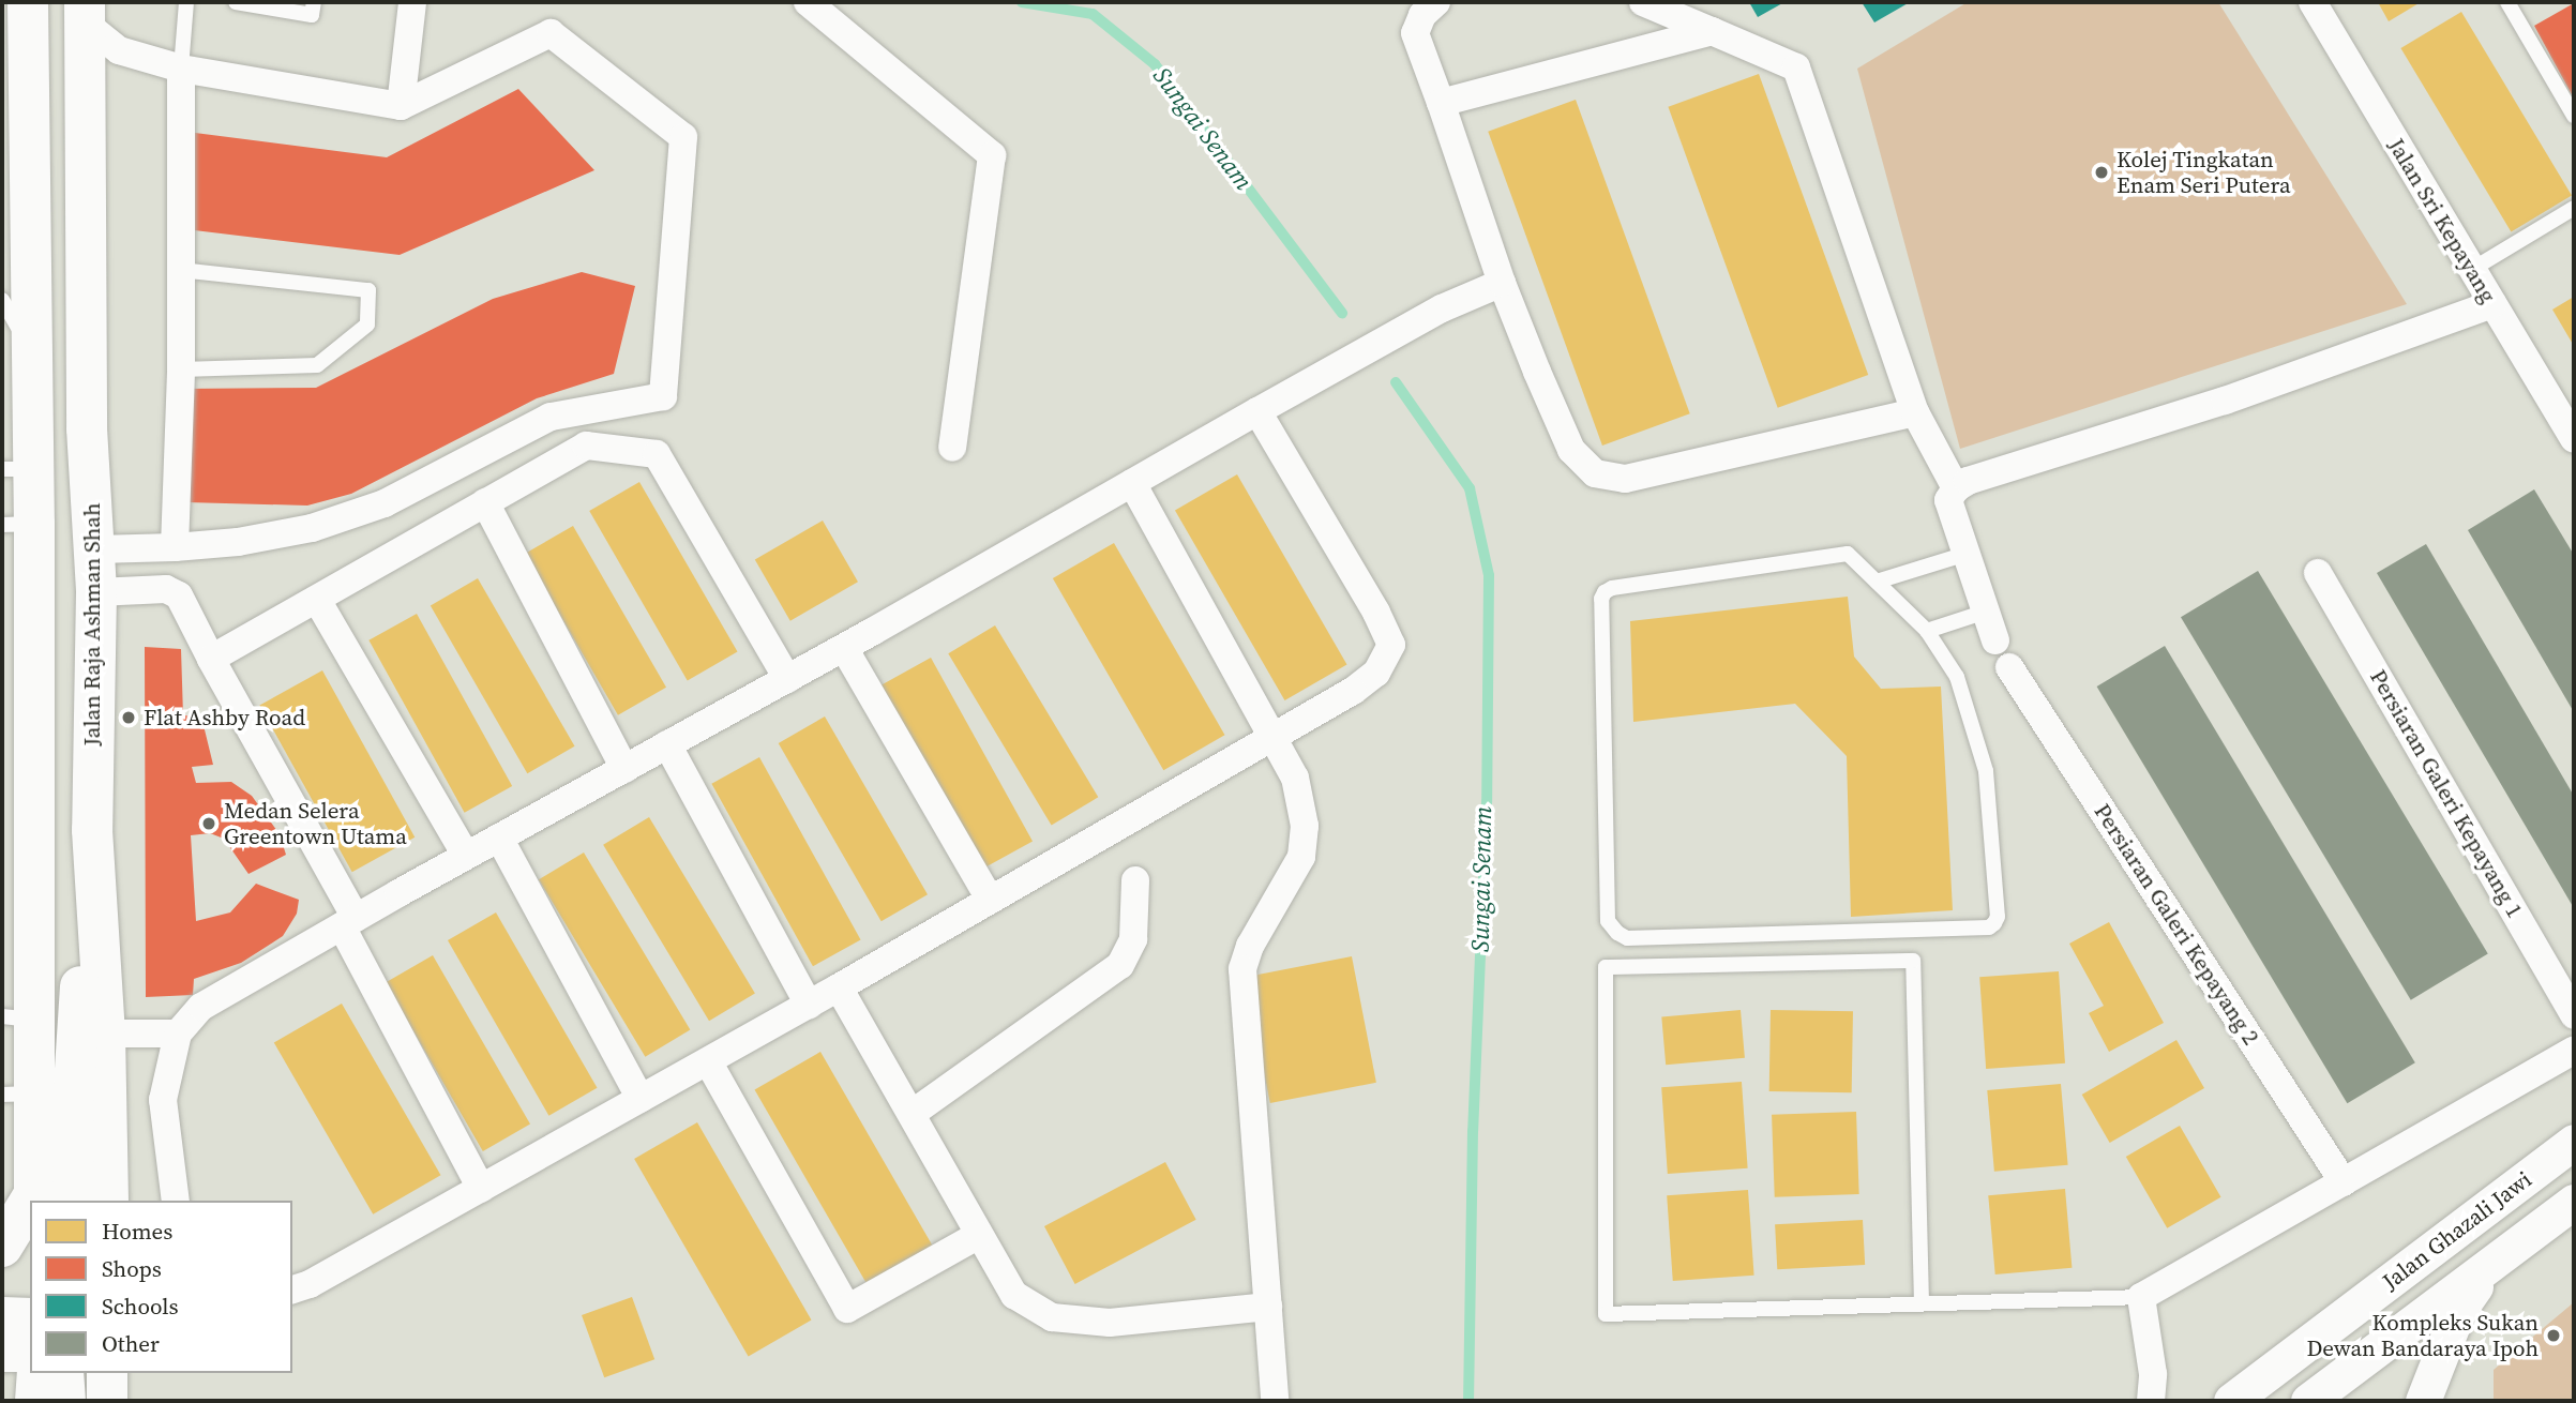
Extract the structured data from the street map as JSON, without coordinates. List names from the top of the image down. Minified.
{"streets":{"main road":["Jalan Raja Ashman Shah"],"street":["Jalan Sri Kepayang","Persiaran Galeri Kepayang 1","Persiaran Galeri Kepayang 2","Jalan Ghazali Jawi"]},"water":["Sungai Senam"],"places":["Kolej Tingkatan Enam Seri Putera","Flat Ashby Road","Medan Selera Greentown Utama","Kompleks Sukan Dewan Bandaraya Ipoh"],"legend":["Homes","Shops","Schools","Other"]}
